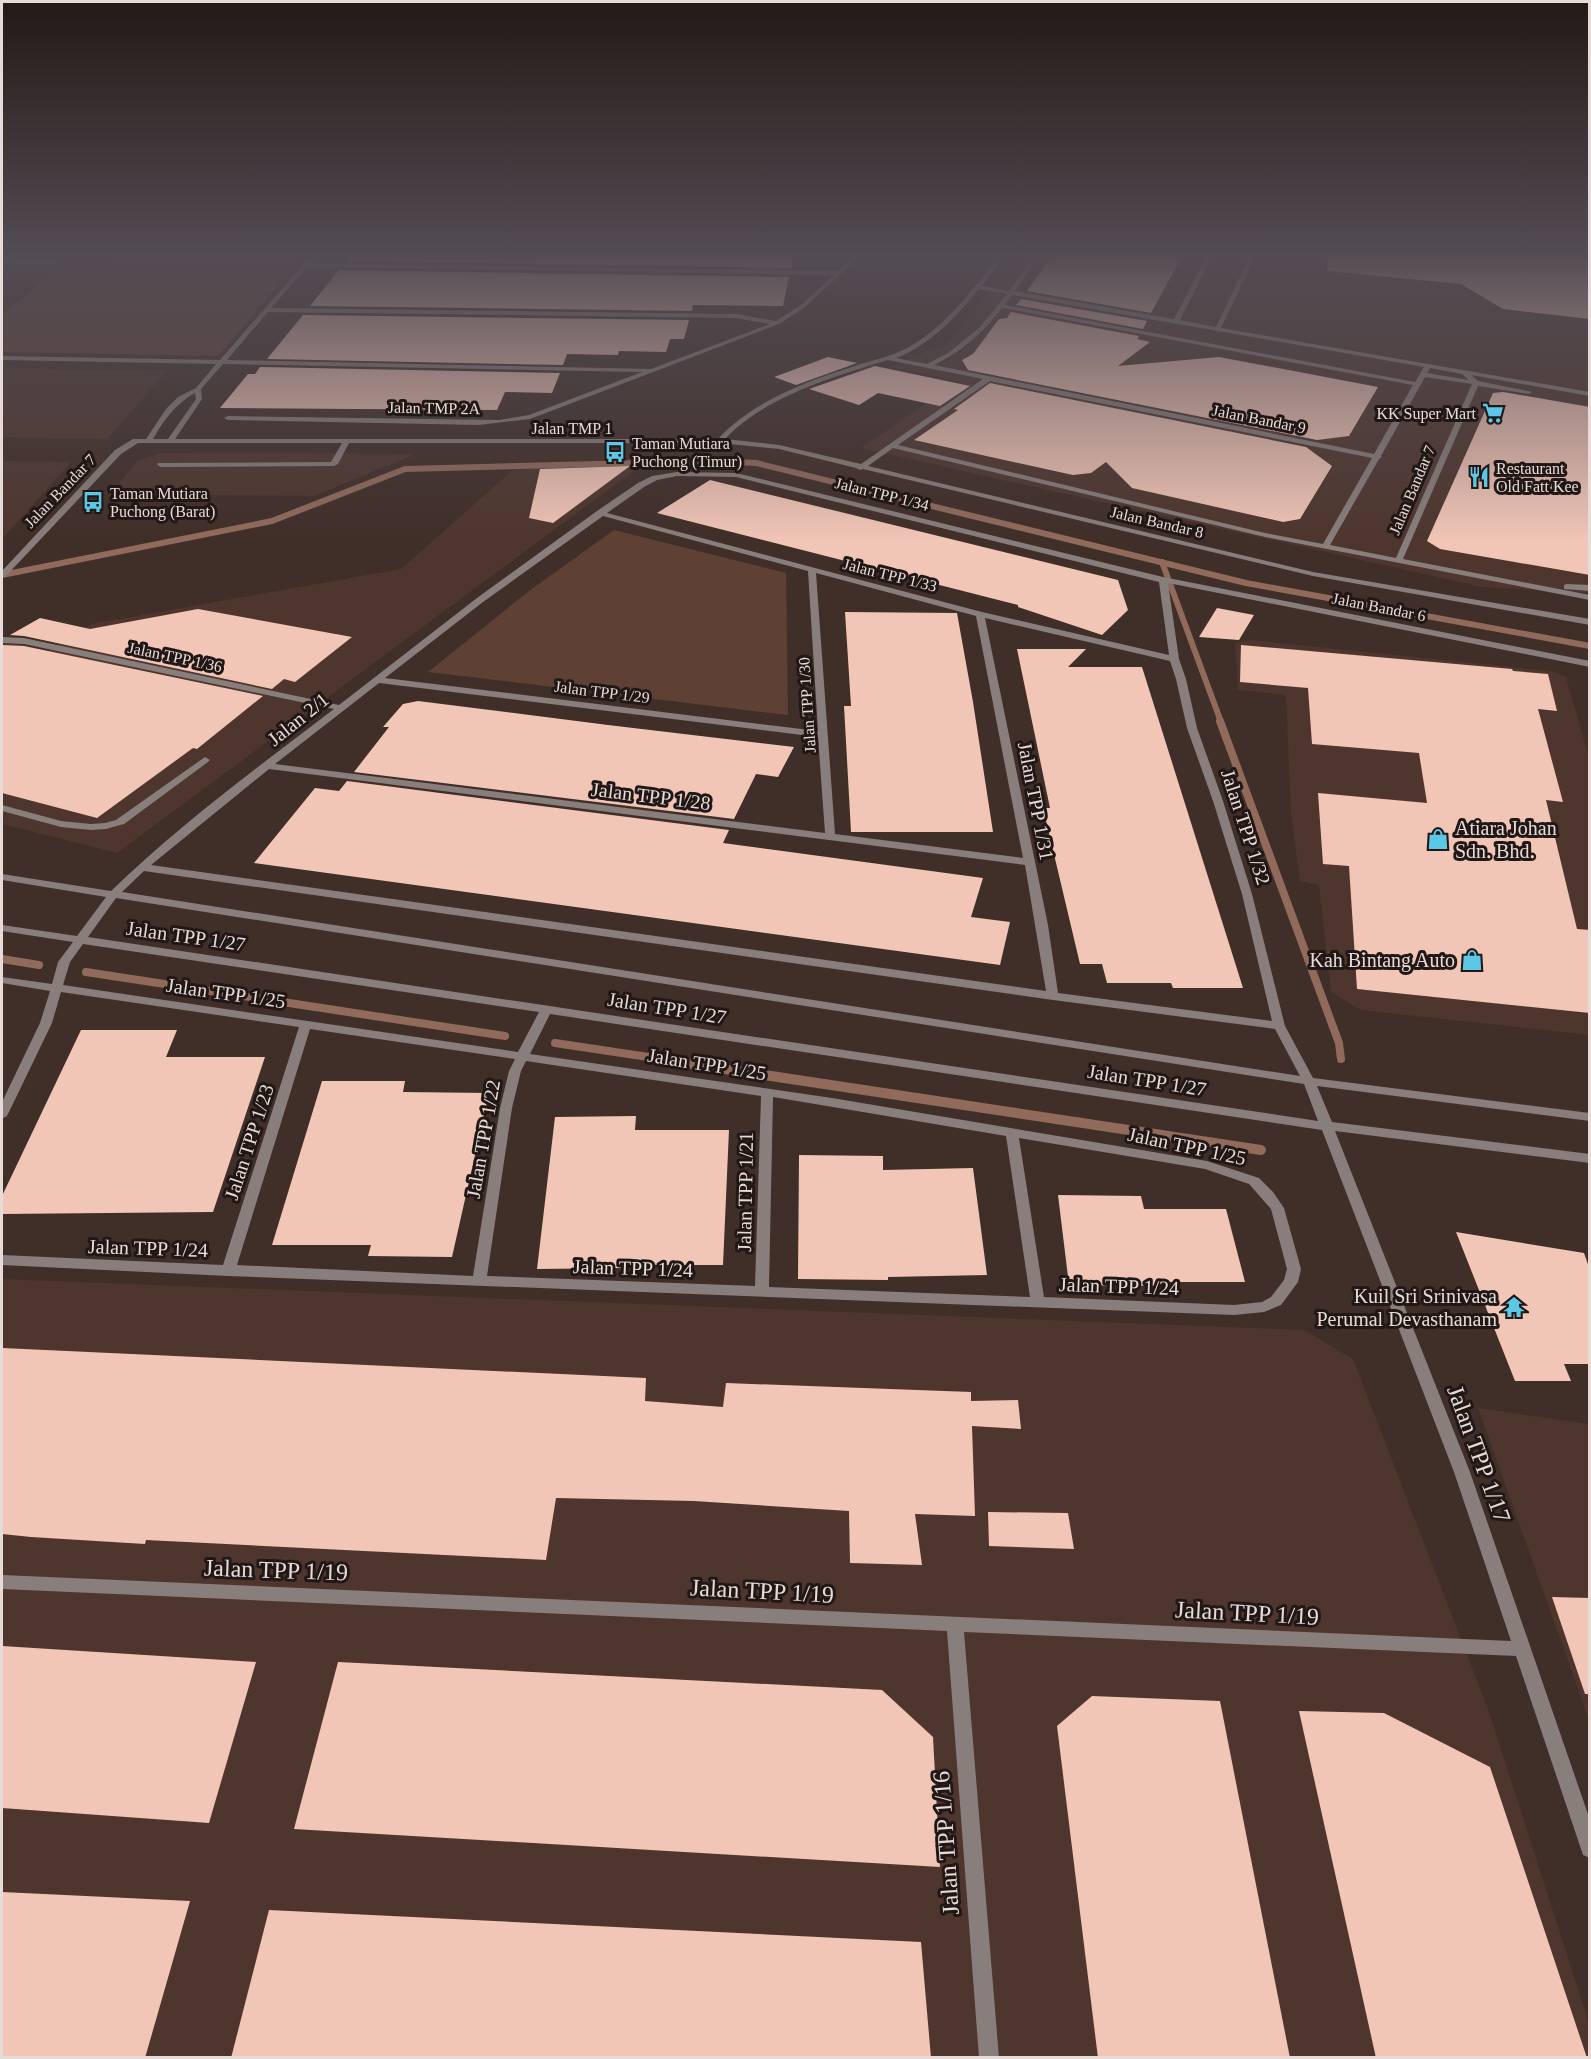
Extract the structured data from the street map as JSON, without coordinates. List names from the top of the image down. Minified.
{"streets":{"street":["Jalan TMP 2A","Jalan Bandar 9","Jalan TMP 1","Jalan Bandar 7","Jalan TPP 1/34","Jalan Bandar 8","Jalan TPP 1/33","Jalan Bandar 6","Jalan TPP 1/36","Jalan TPP 1/29","Jalan TPP 1/30","Jalan 2/1","Jalan TPP 1/28","Jalan TPP 1/31","Jalan TPP 1/32","Jalan TPP 1/27","Jalan TPP 1/25","Jalan TPP 1/22","Jalan TPP 1/23","Jalan TPP 1/21","Jalan TPP 1/24","Jalan TPP 1/17","Jalan TPP 1/19","Jalan TPP 1/16"]},"crossings":[["Jalan TMP 1","Jalan Bandar 7"],["Jalan TMP 1","Jalan Bandar 8"],["Jalan Bandar 7","Jalan Bandar 8"],["Jalan TPP 1/34","Jalan TPP 1/33"],["Jalan TPP 1/34","Jalan Bandar 6"],["Jalan TPP 1/34","Jalan 2/1"],["Jalan TPP 1/34","Jalan TPP 1/32"],["Jalan TPP 1/33","Jalan TPP 1/30"],["Jalan TPP 1/33","Jalan 2/1"],["Jalan TPP 1/33","Jalan TPP 1/31"],["Jalan TPP 1/33","Jalan TPP 1/32"],["Jalan Bandar 6","Jalan TPP 1/32"],["Jalan TPP 1/36","Jalan 2/1"],["Jalan TPP 1/29","Jalan TPP 1/30"],["Jalan TPP 1/29","Jalan 2/1"],["Jalan TPP 1/30","Jalan TPP 1/28"],["Jalan 2/1","Jalan TPP 1/28"],["Jalan 2/1","Jalan TPP 1/27"],["Jalan 2/1","Jalan TPP 1/25"],["Jalan TPP 1/28","Jalan TPP 1/31"],["Jalan TPP 1/32","Jalan TPP 1/27"],["Jalan TPP 1/32","Jalan TPP 1/17"],["Jalan TPP 1/27","Jalan TPP 1/22"],["Jalan TPP 1/27","Jalan TPP 1/17"],["Jalan TPP 1/25","Jalan TPP 1/22"],["Jalan TPP 1/25","Jalan TPP 1/23"],["Jalan TPP 1/25","Jalan TPP 1/21"],["Jalan TPP 1/25","Jalan TPP 1/24"],["Jalan TPP 1/22","Jalan TPP 1/24"],["Jalan TPP 1/23","Jalan TPP 1/24"],["Jalan TPP 1/21","Jalan TPP 1/24"],["Jalan TPP 1/17","Jalan TPP 1/19"],["Jalan TPP 1/19","Jalan TPP 1/16"]],"places":{"supermarket":["KK Super Mart"],"bus stop":["Taman Mutiara Puchong (Timur)","Taman Mutiara Puchong (Barat)"],"restaurant":["Restaurant Old Fatt Kee"],"shop":["Atiara Johan Sdn. Bhd.","Kah Bintang Auto"],"temple":["Kuil Sri Srinivasa Perumal Devasthanam"]}}
